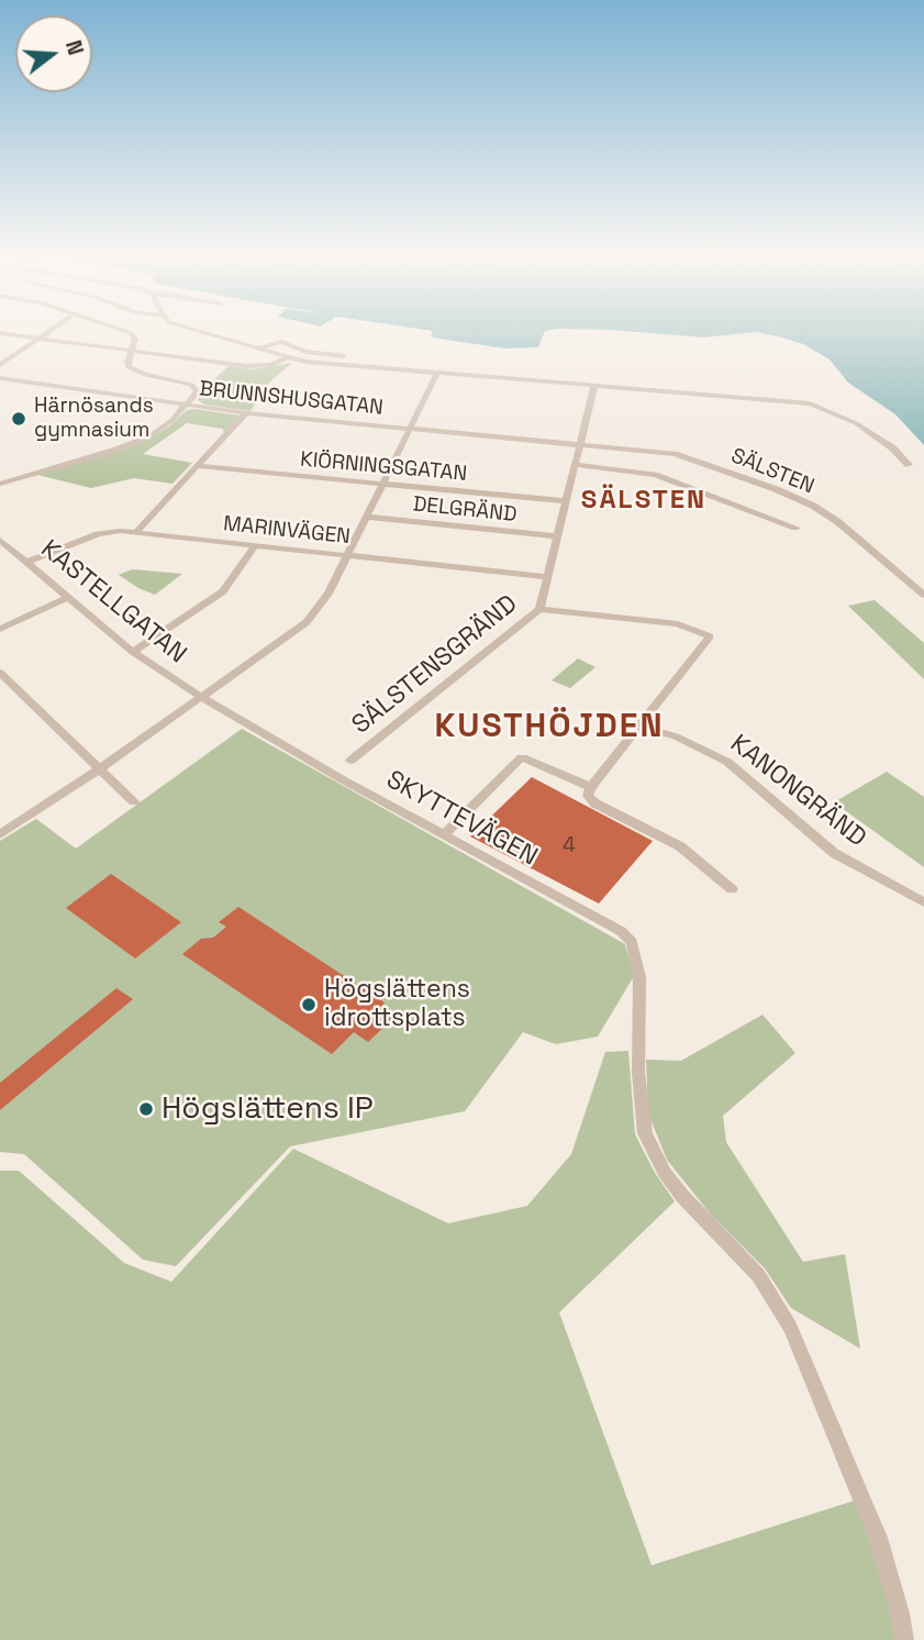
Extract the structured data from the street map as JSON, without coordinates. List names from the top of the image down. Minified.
{"streets":{"street":["BRUNNSHUSGATAN","KIÖRNINGSGATAN","SÄLSTEN","DELGRÄND","MARINVÄGEN","KASTELLGATAN","SÄLSTENSGRÄND","KANONGRÄND","SKYTTEVÄGEN"]},"crossings":[["BRUNNSHUSGATAN","SÄLSTEN"],["BRUNNSHUSGATAN","SÄLSTENSGRÄND"],["KIÖRNINGSGATAN","SÄLSTENSGRÄND"],["SÄLSTEN","SÄLSTENSGRÄND"],["DELGRÄND","SÄLSTENSGRÄND"],["MARINVÄGEN","KASTELLGATAN"],["MARINVÄGEN","SÄLSTENSGRÄND"],["KASTELLGATAN","SKYTTEVÄGEN"]],"districts":["SÄLSTEN","KUSTHÖJDEN"],"places":["Härnösands gymnasium","Högslättens idrottsplats","Högslättens IP"],"house_numbers":["4"],"north":"right"}
